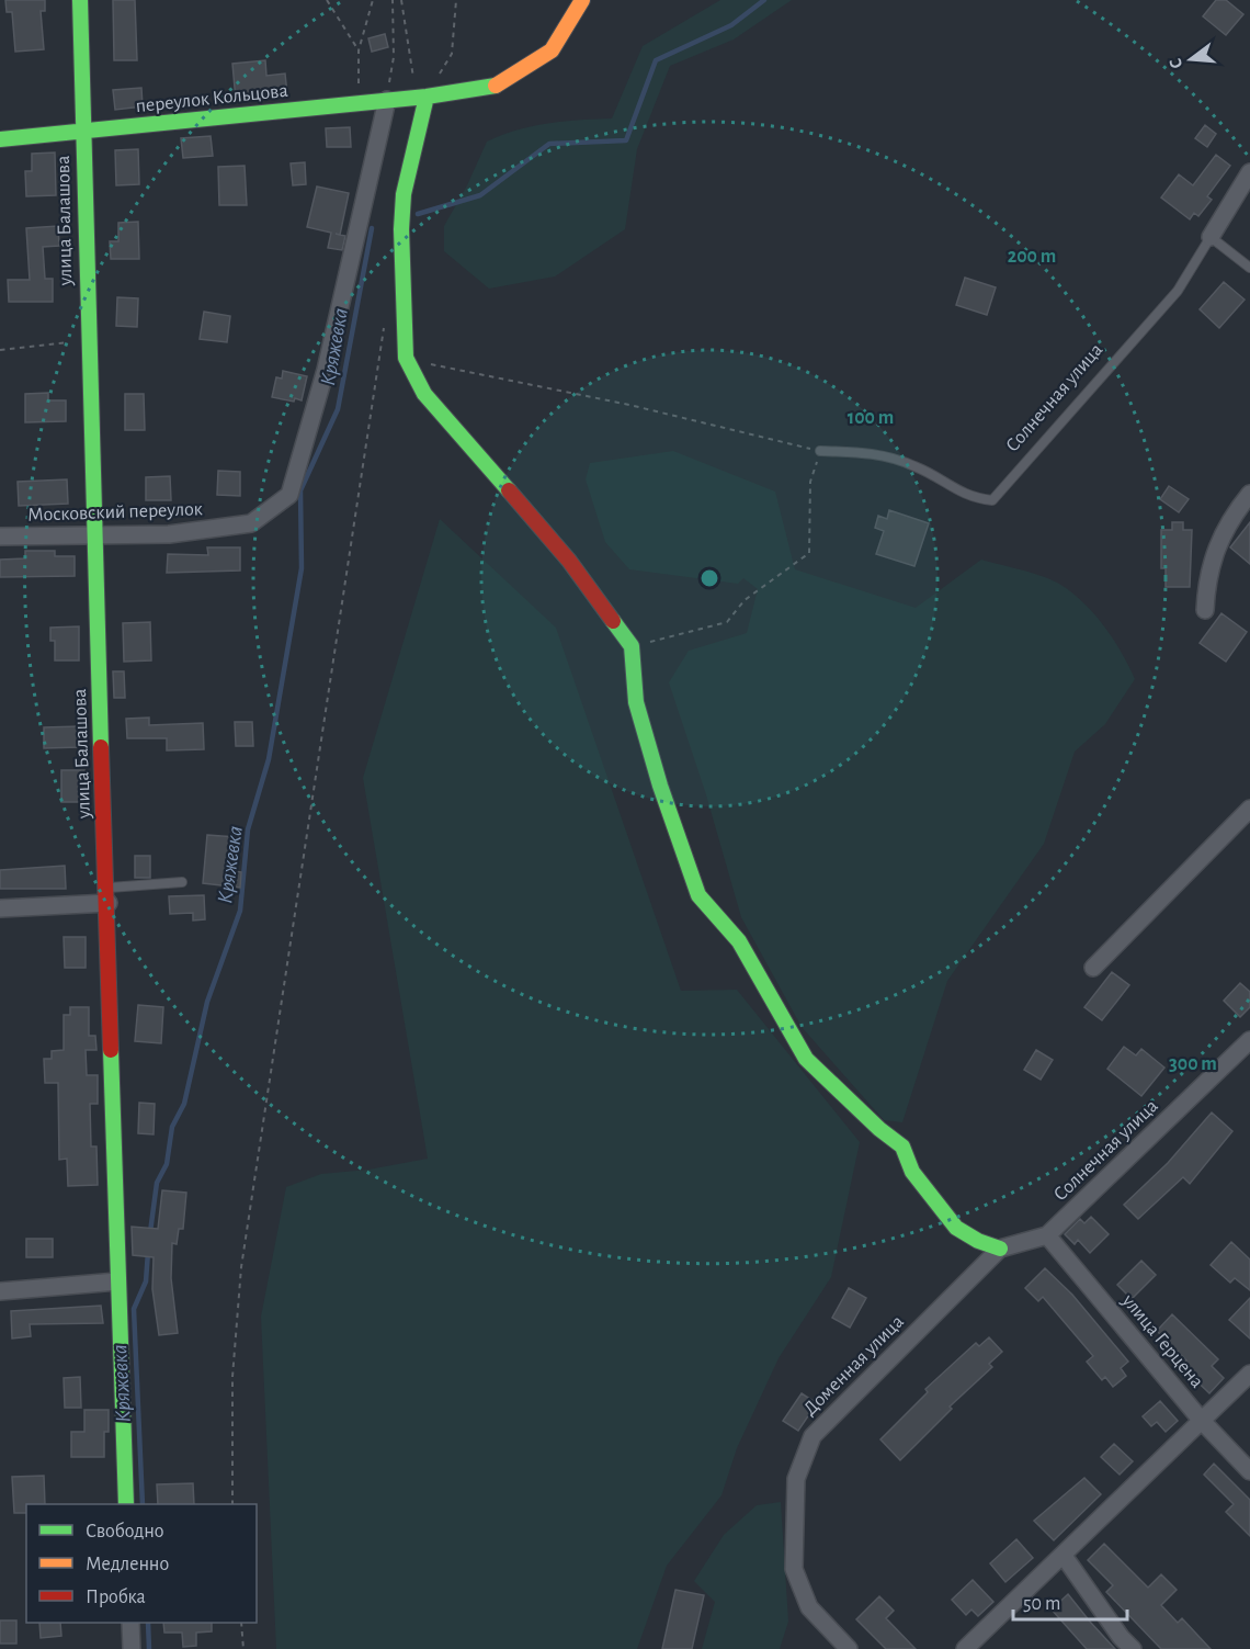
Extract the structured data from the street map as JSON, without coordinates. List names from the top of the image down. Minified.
{"streets":{"street":["переулок Кольцова","улица Балашова","Солнечная улица","Московский переулок","улица Герцена","Доменная улица"]},"crossings":[["переулок Кольцова","улица Балашова"],["переулок Кольцова","Московский переулок"],["улица Балашова","Московский переулок"],["Солнечная улица","улица Герцена"],["Солнечная улица","Доменная улица"],["улица Герцена","Доменная улица"]],"water":["Кряжевка"],"legend":["Свободно","Медленно","Пробка"],"scale_bar":"50 m","north":"left","rings":["200 m","100 m","300 m"]}
